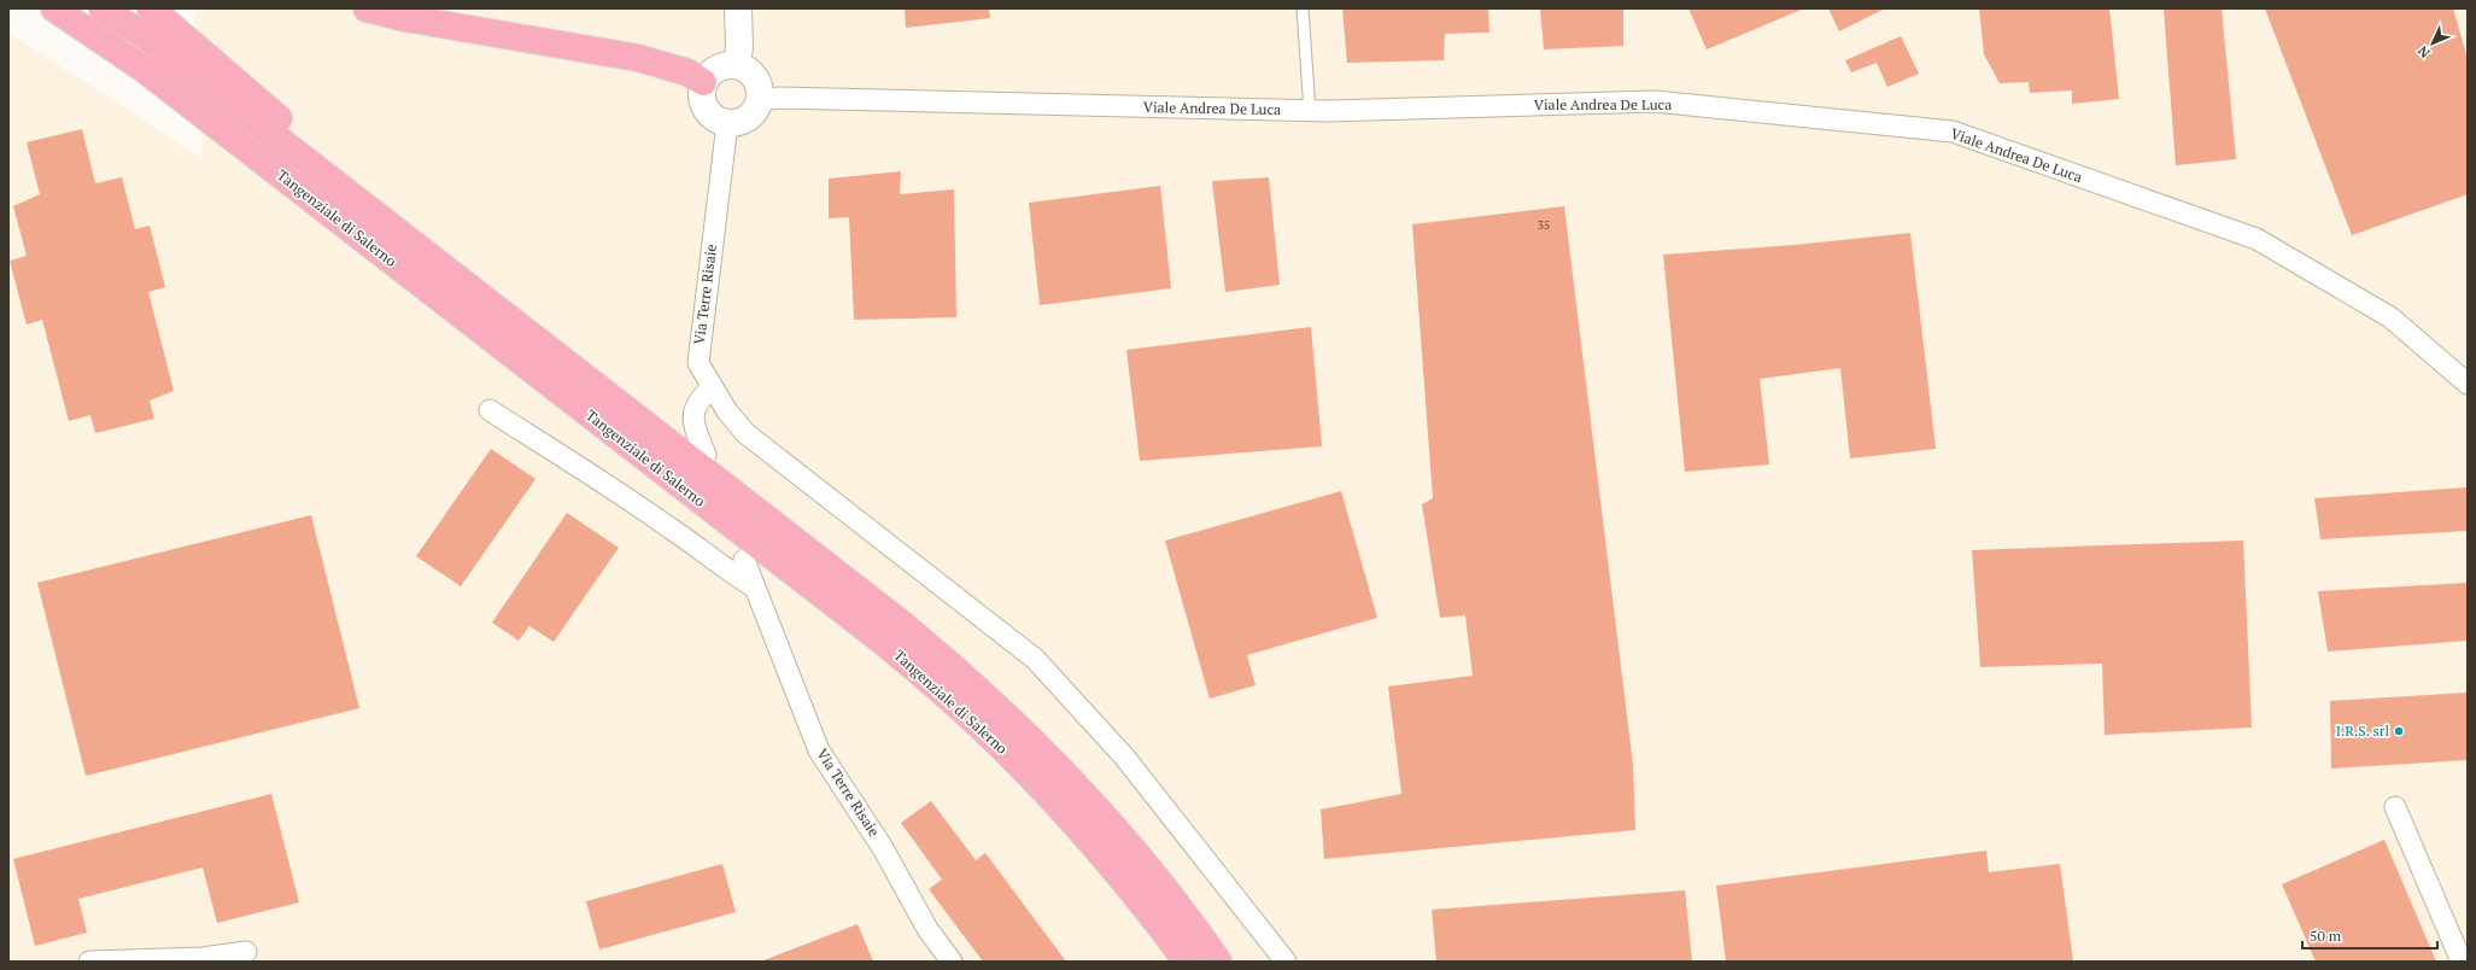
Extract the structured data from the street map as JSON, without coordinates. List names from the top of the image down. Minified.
{"streets":{"highway":["Tangenziale di Salerno"],"street":["Viale Andrea De Luca","Via Terre Risaie"]},"crossings":[["Viale Andrea De Luca","Via Terre Risaie"]],"places":["I.R.S. srl"],"house_numbers":["35"],"scale_bar":"50 m","north":"bottom left"}
